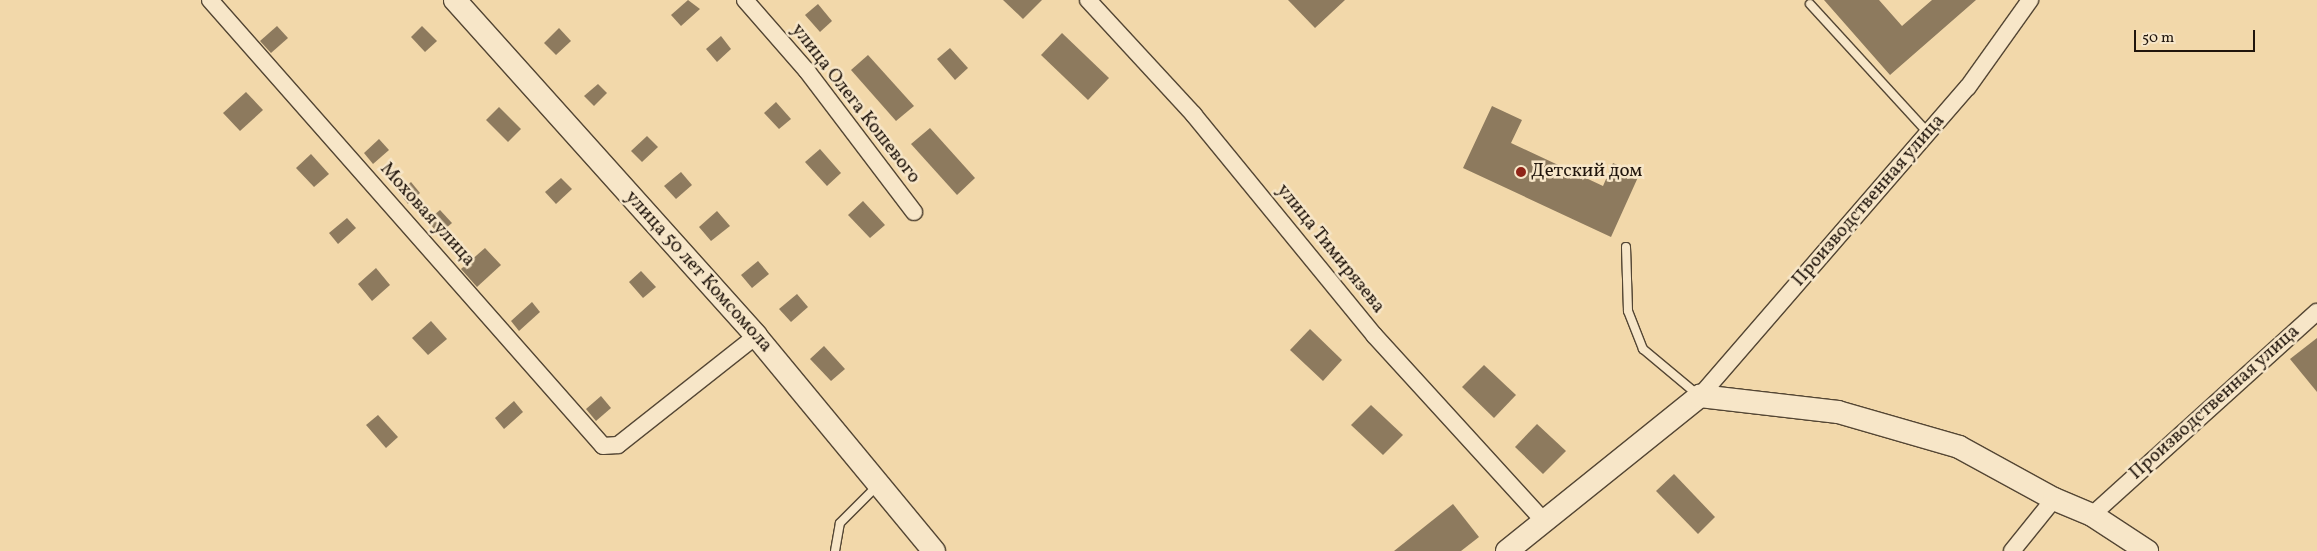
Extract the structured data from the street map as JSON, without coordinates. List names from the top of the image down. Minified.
{"streets":{"street":["улица Олега Кошевого","Производственная улица","Моховая улица","улица Тимирязева","улица 50 лет Комсомола"]},"crossings":[["Производственная улица","улица Тимирязева"],["Моховая улица","улица 50 лет Комсомола"]],"places":["Детский дом"],"scale_bar":"50 m"}
